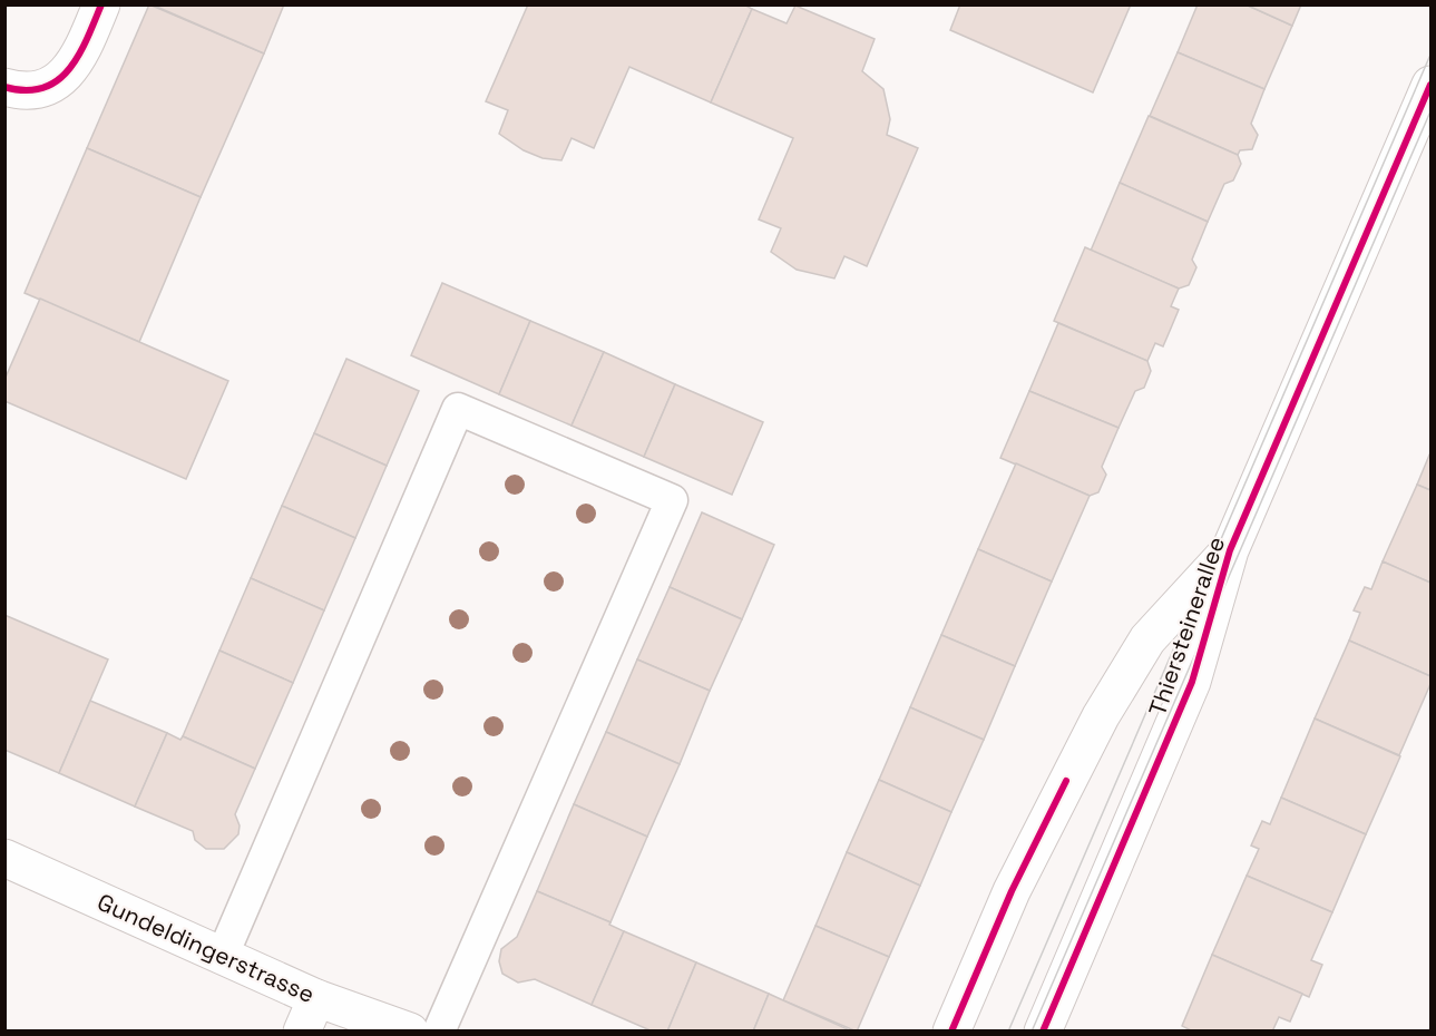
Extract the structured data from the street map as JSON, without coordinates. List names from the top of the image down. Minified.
{"streets":{"street":["Thiersteinerallee","Gundeldingerstrasse"]}}
